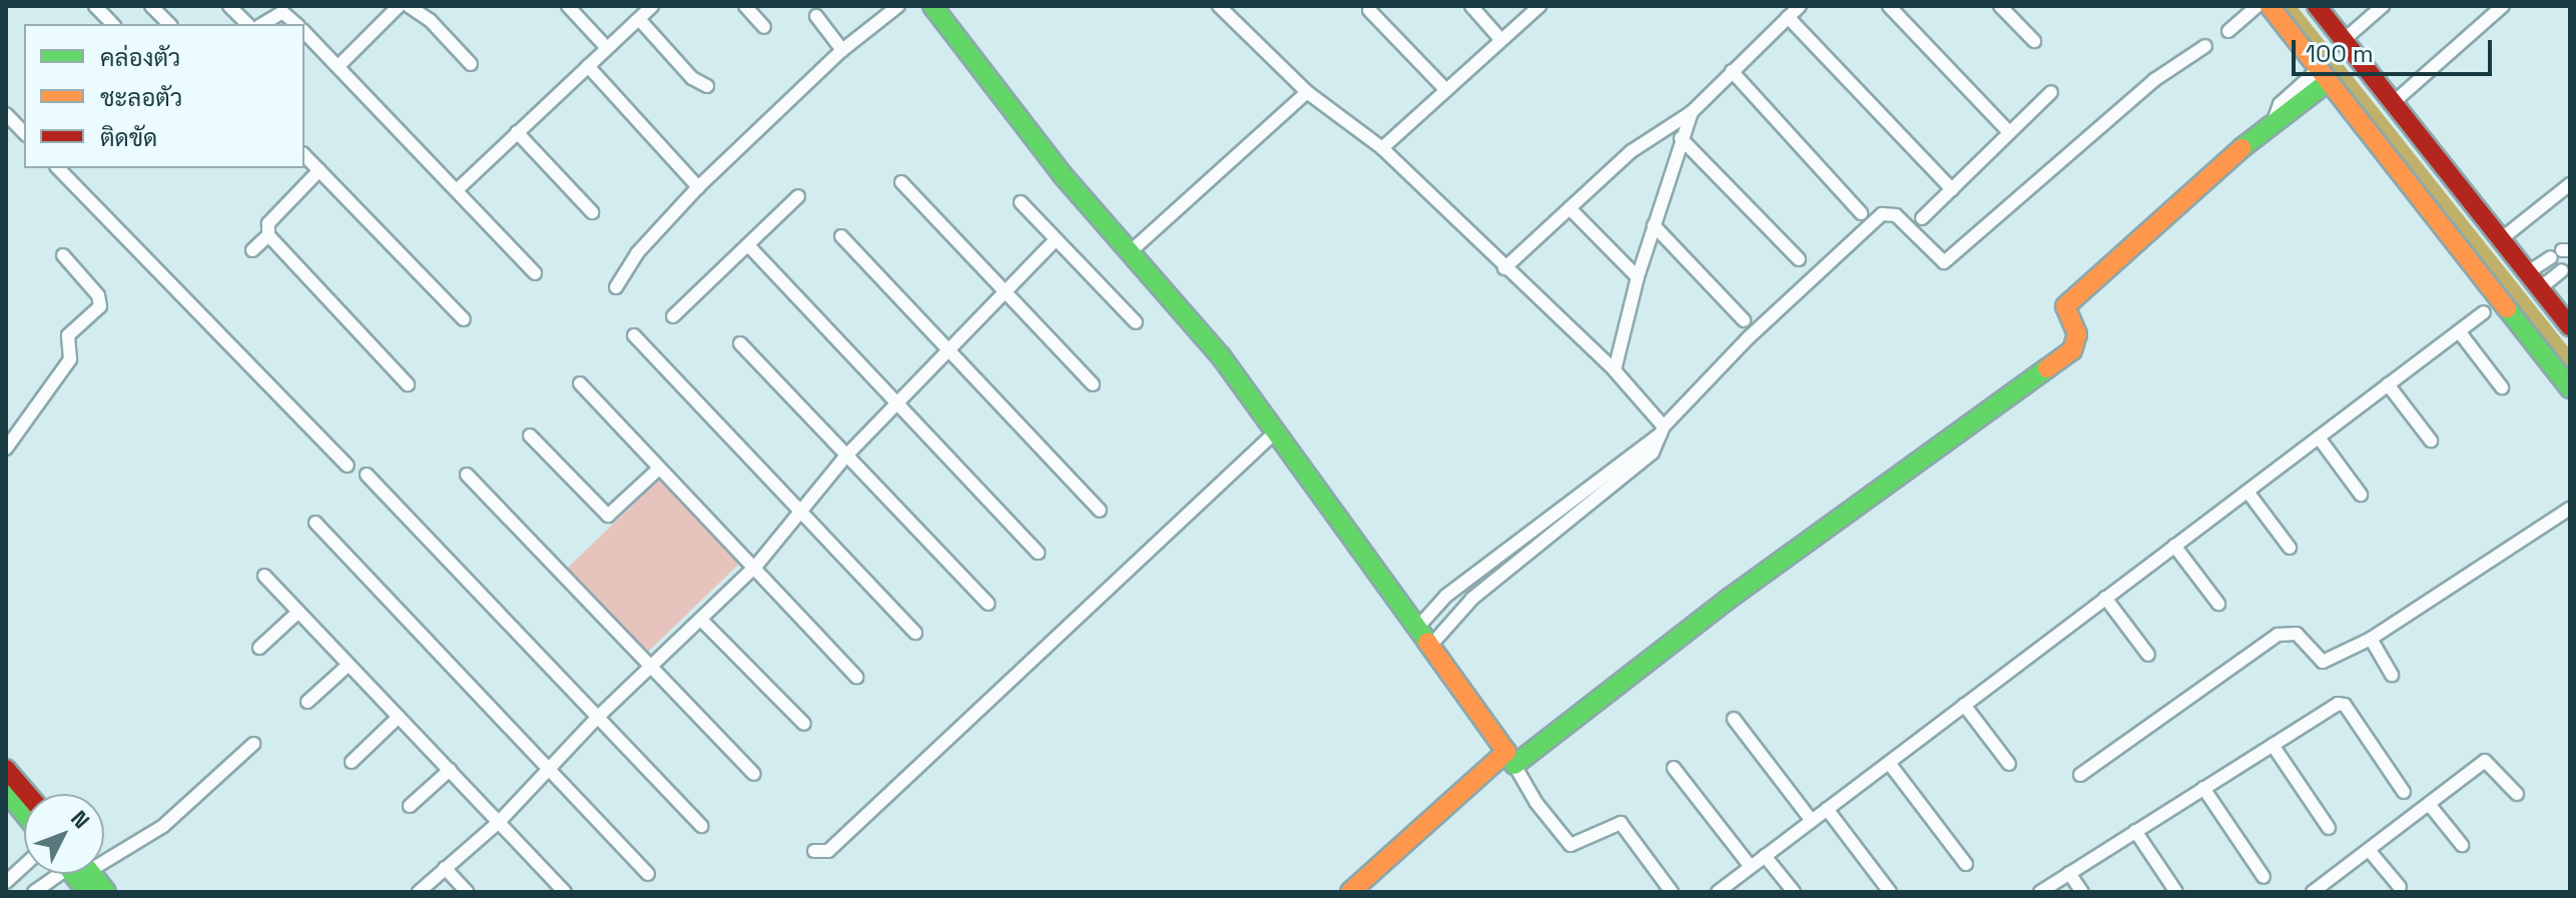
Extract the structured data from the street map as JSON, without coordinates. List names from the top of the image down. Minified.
{"legend":["คล่องตัว","ชะลอตัว","ติดขัด"],"scale_bar":"100 m","north":"top right"}
